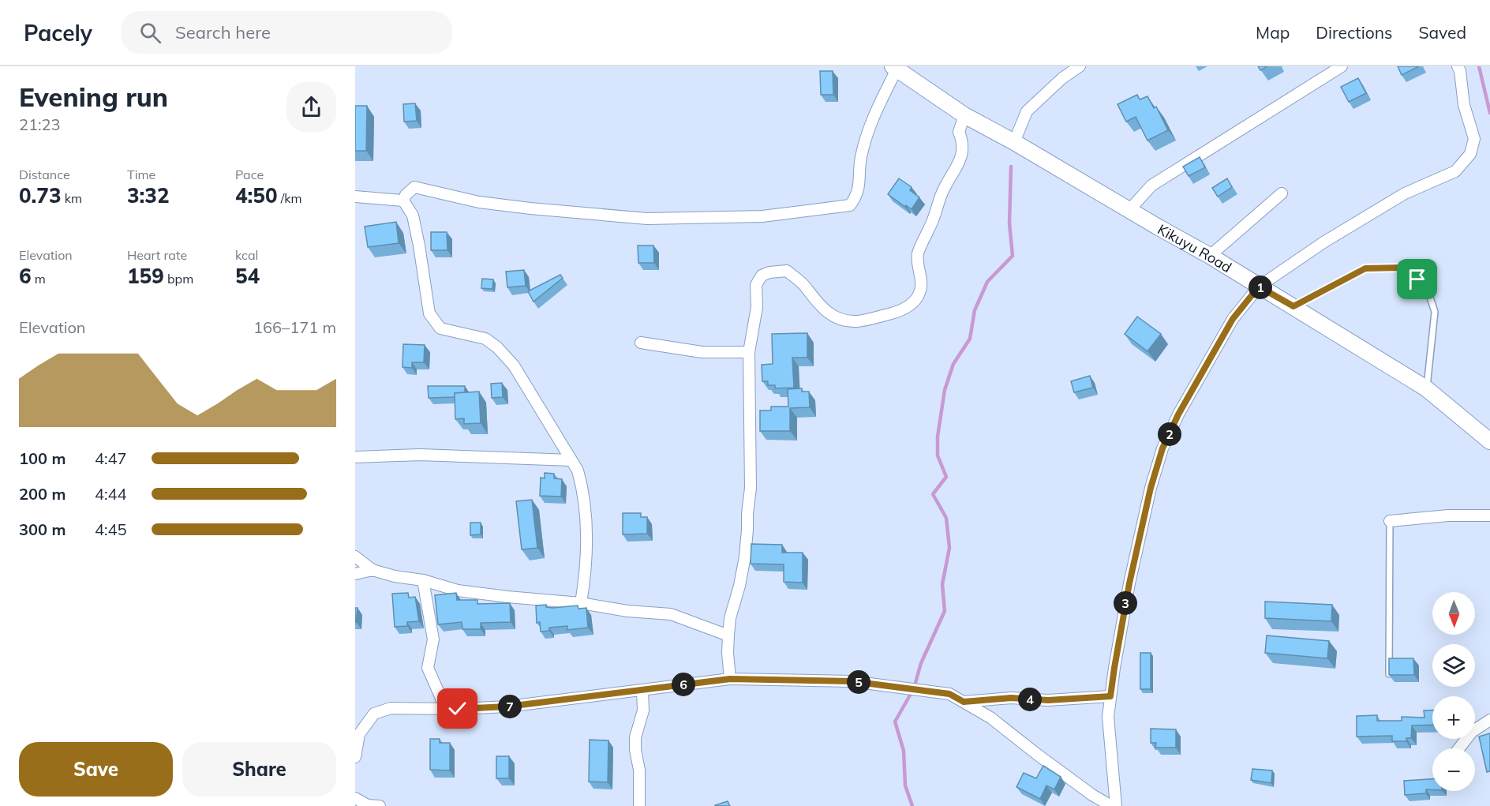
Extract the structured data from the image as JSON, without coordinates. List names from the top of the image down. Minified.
{"streets":{"main road":["Kikuyu Road"]},"north":"bottom","page":{"header":"Pacely","search":"Search here","nav":["Map","Directions","Saved"],"heading":["Evening run","21:23"],"stats":[["Distance","0.73 km"],["Time","3:32"],["Pace","4:50 /km"],["Elevation","6 m"],["Heart rate","159 bpm"],["kcal","54"]],"pins":["1","2","3","5","6","4","7"],"chart":["Elevation","166–171 m"],"list":[{"name":"100 m","note":"4:47"},{"name":"200 m","note":"4:44"},{"name":"300 m","note":"4:45"}],"map_buttons":["+","−"],"buttons":["Save","Share"]}}
